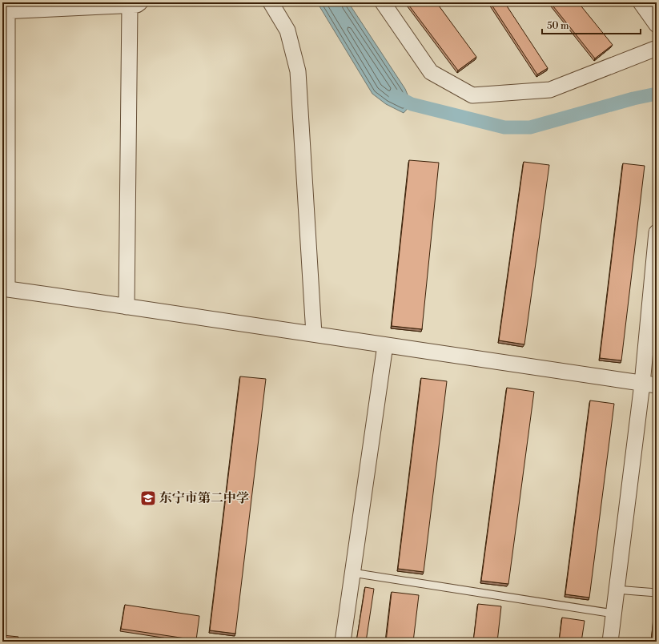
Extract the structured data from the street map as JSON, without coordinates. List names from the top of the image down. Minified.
{"places":{"school or university":["东宁市第二中学"]},"scale_bar":"50 m"}
